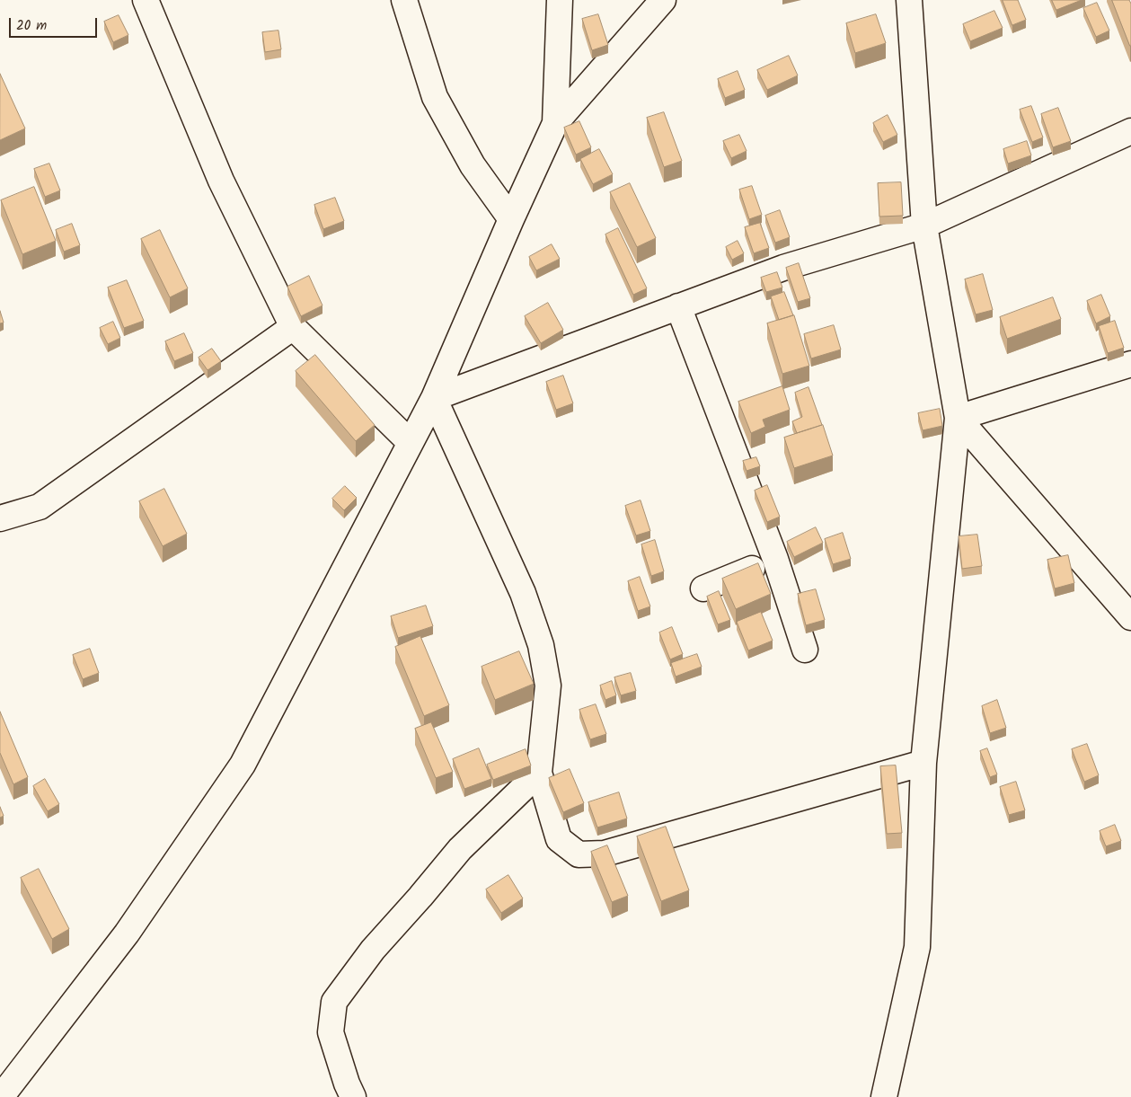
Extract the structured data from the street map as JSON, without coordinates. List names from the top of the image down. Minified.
{"scale_bar":"20 m"}
